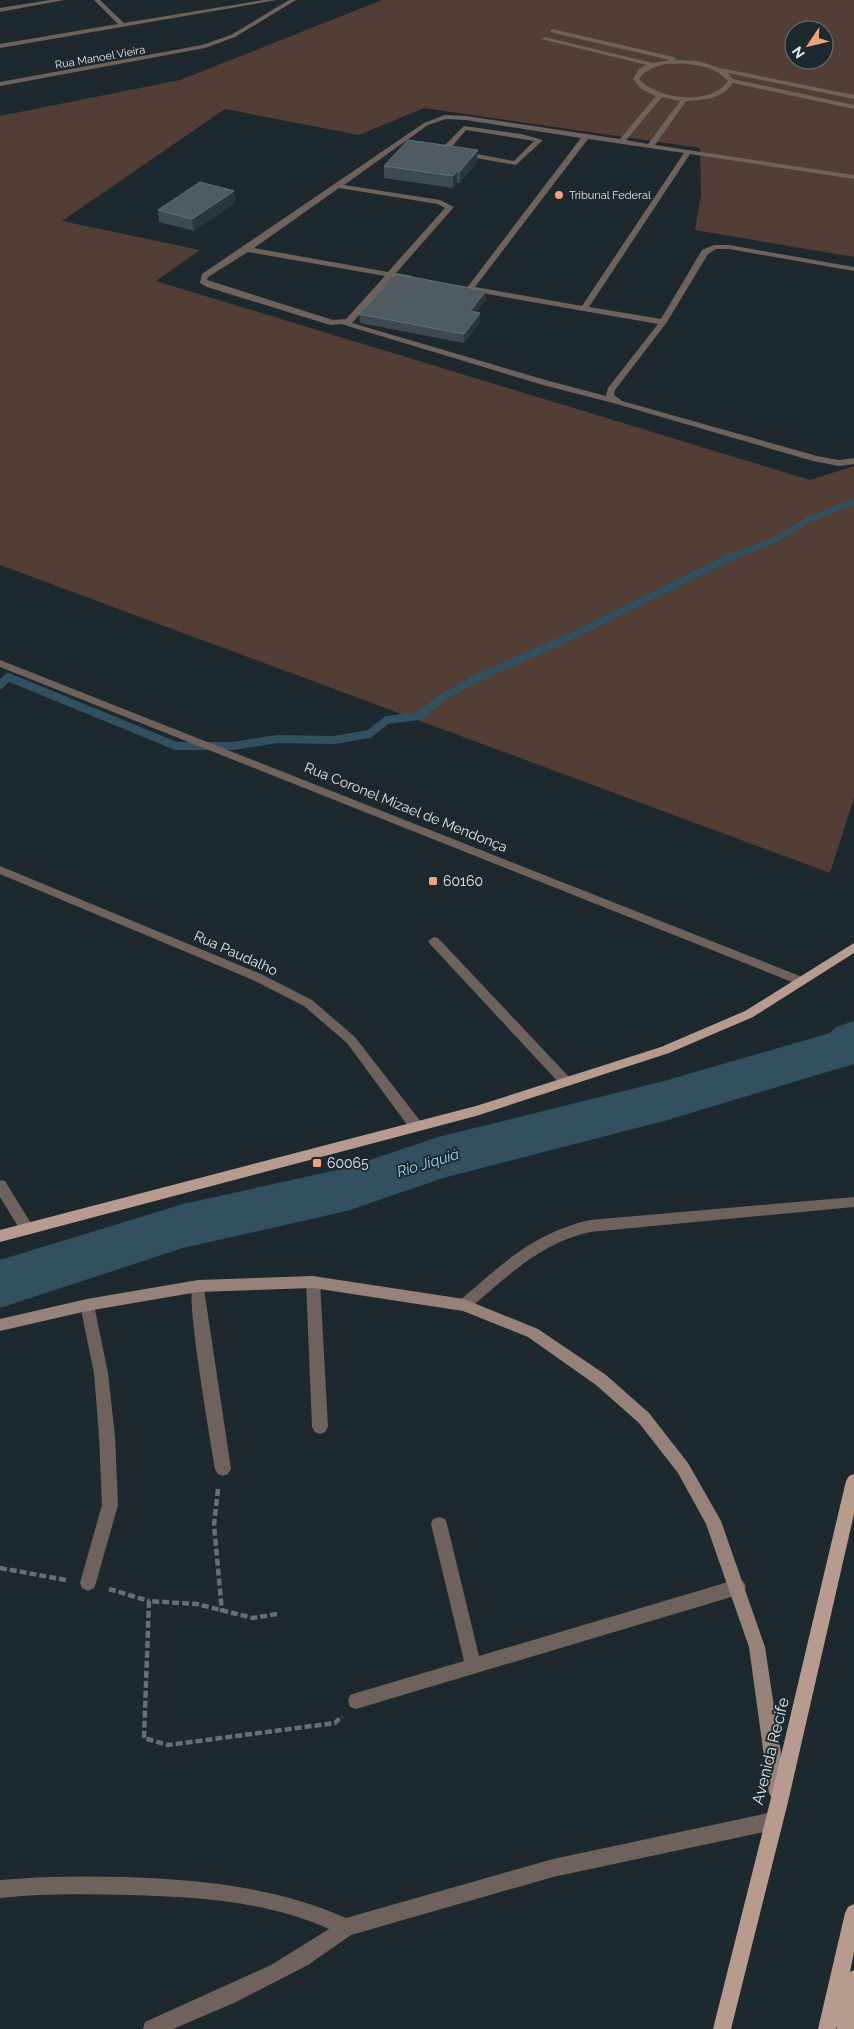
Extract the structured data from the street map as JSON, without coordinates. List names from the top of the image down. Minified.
{"streets":{"main road":["Avenida Recife"],"street":["Rua Manoel Vieira","Rua Coronel Mizael de Mendonça","Rua Paudalho"]},"water":["Rio Jiquiá"],"places":{"other":["Tribunal Federal"],"transit":["60160","60065"]},"north":"bottom left"}
